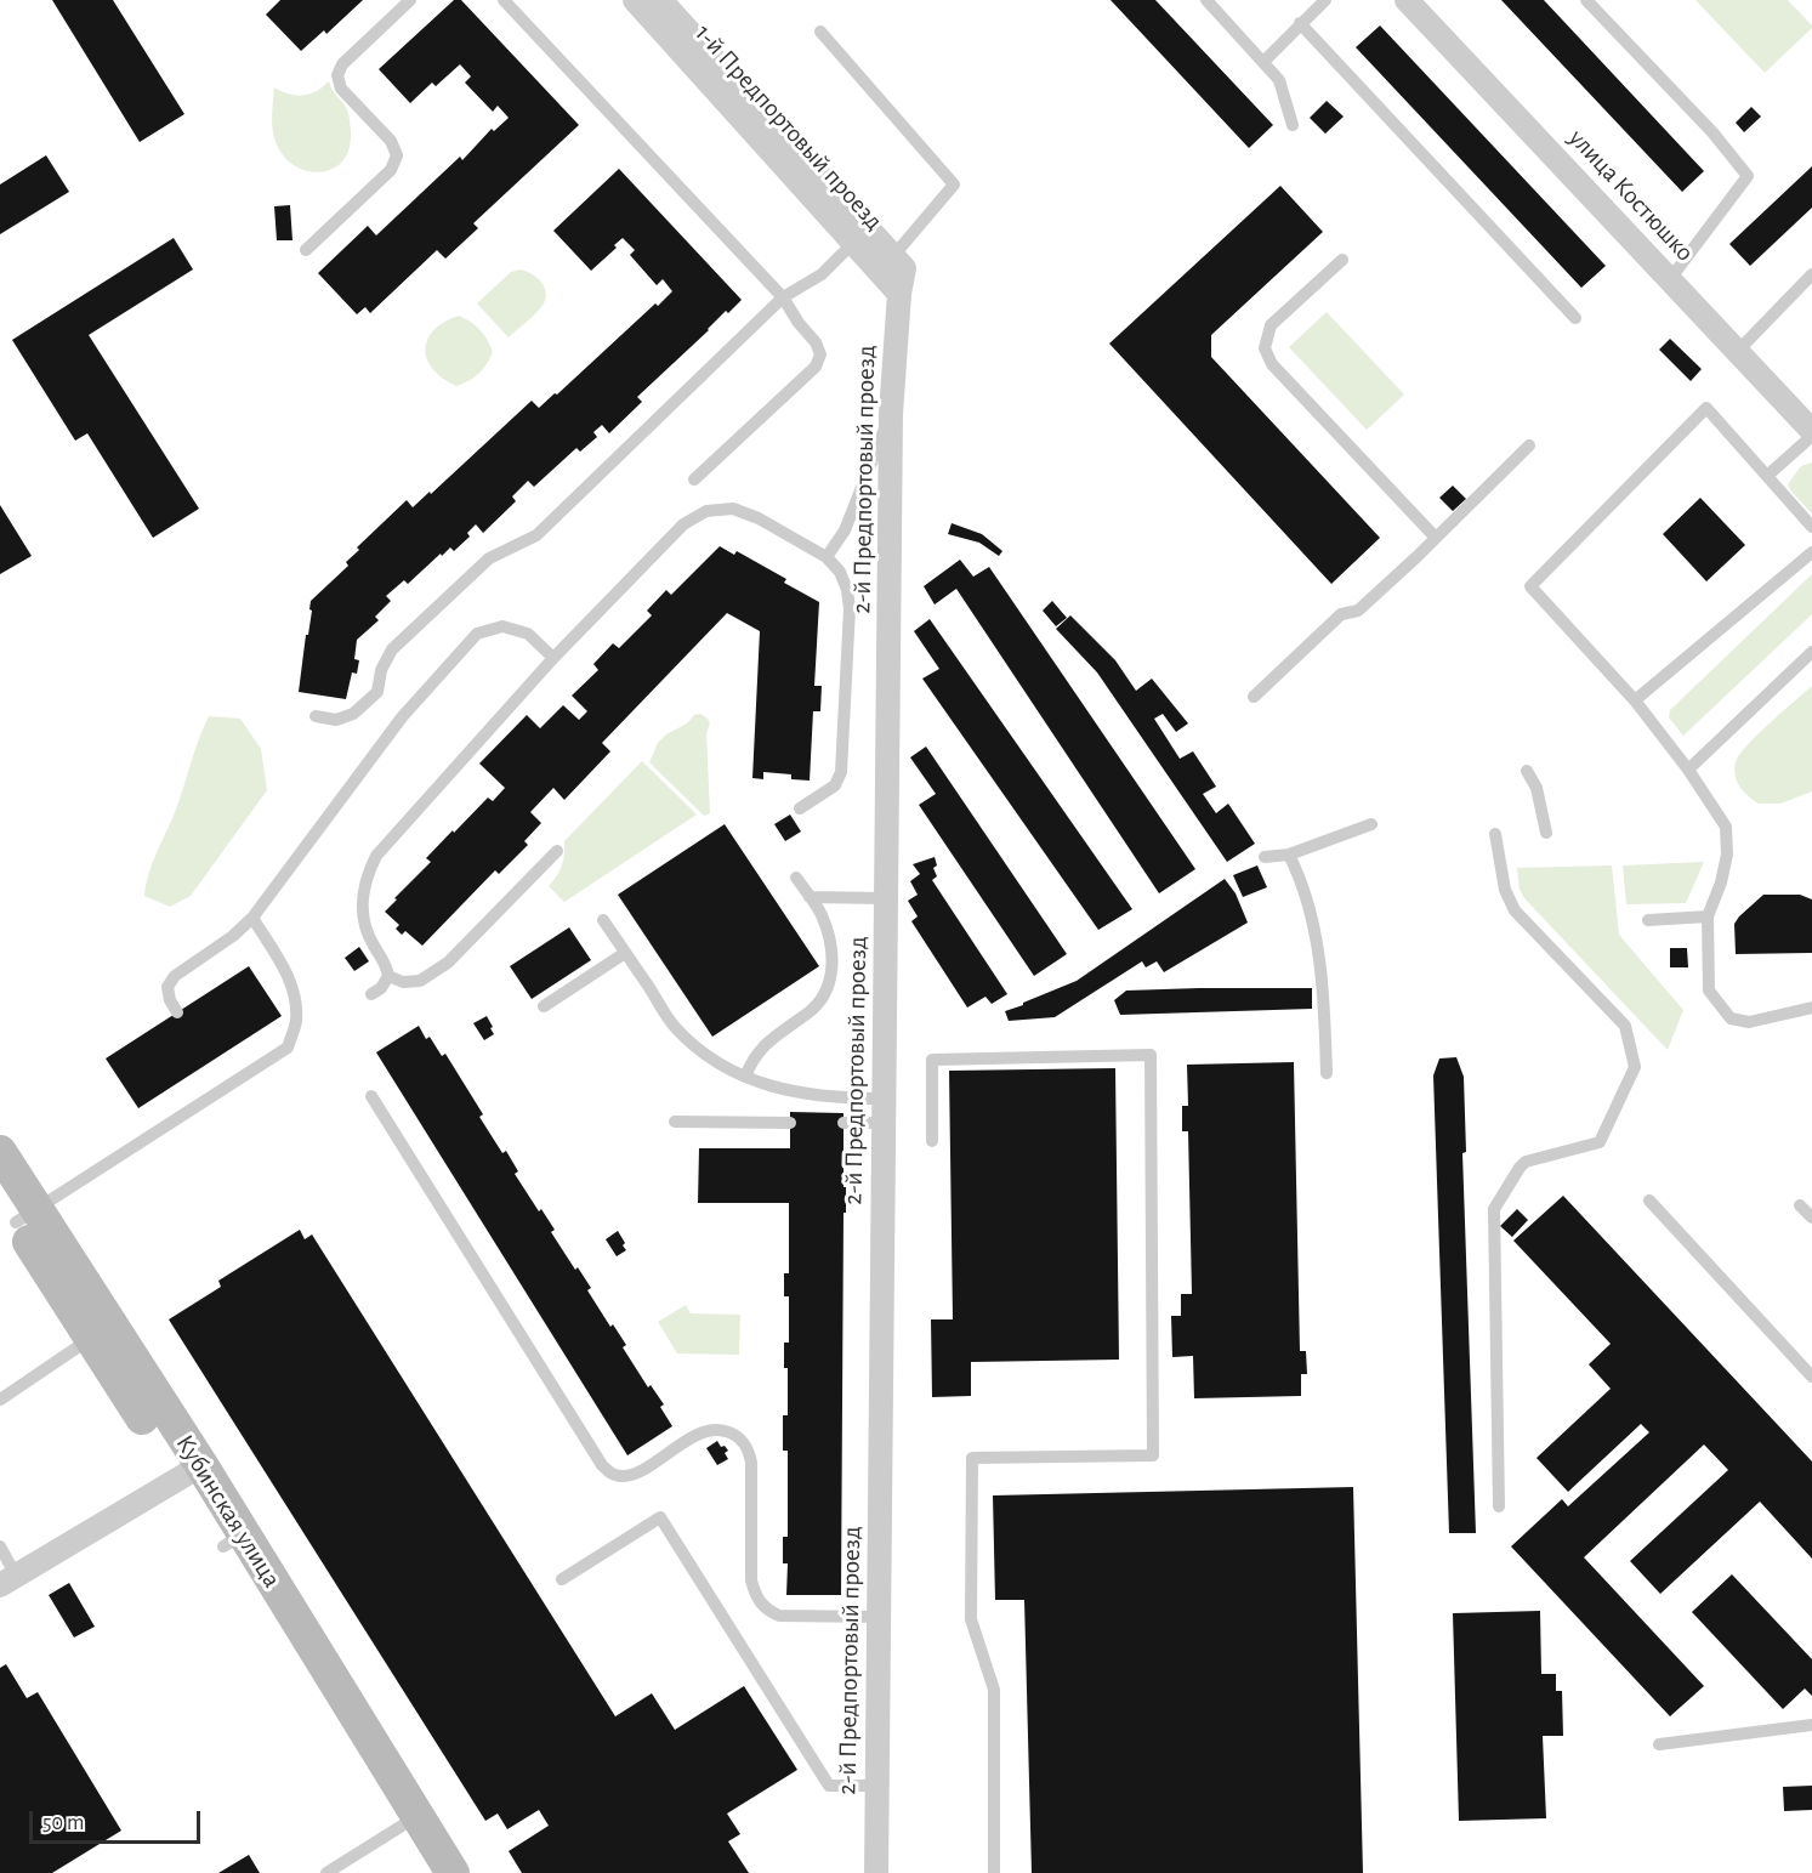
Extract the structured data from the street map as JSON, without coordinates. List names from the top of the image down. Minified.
{"streets":{"main road":["Кубинская улица"],"street":["1-й Предпортовый проезд","улица Костюшко","2-й Предпортовый проезд"]},"crossings":[["1-й Предпортовый проезд","2-й Предпортовый проезд"]],"scale_bar":"50 m"}
